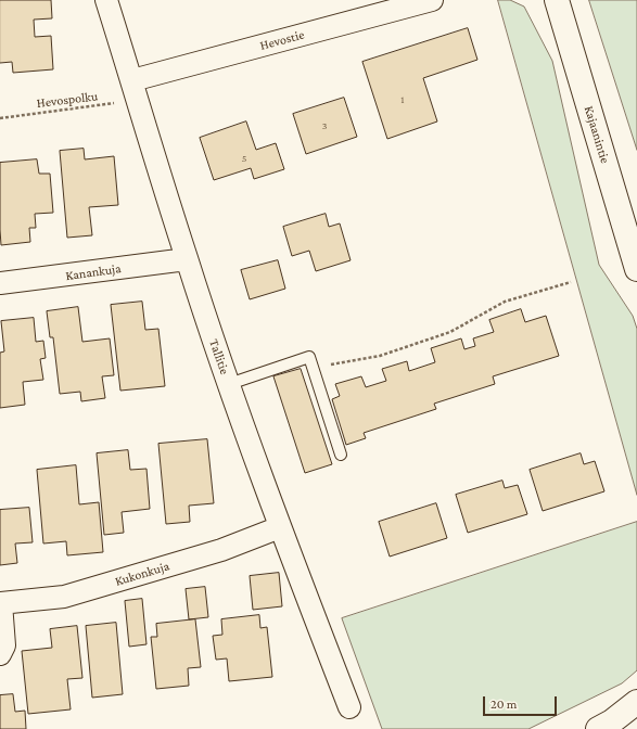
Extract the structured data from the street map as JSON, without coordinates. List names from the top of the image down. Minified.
{"streets":{"main road":["Kajaanintie"],"street":["Hevostie","Kanankuja","Tallitie","Kukonkuja"],"path":["Hevospolku"]},"crossings":[["Hevostie","Hevospolku"],["Hevostie","Tallitie"],["Hevospolku","Tallitie"],["Kanankuja","Tallitie"],["Tallitie","Kukonkuja"]],"house_numbers":["1","3","5"],"scale_bar":"20 m"}
